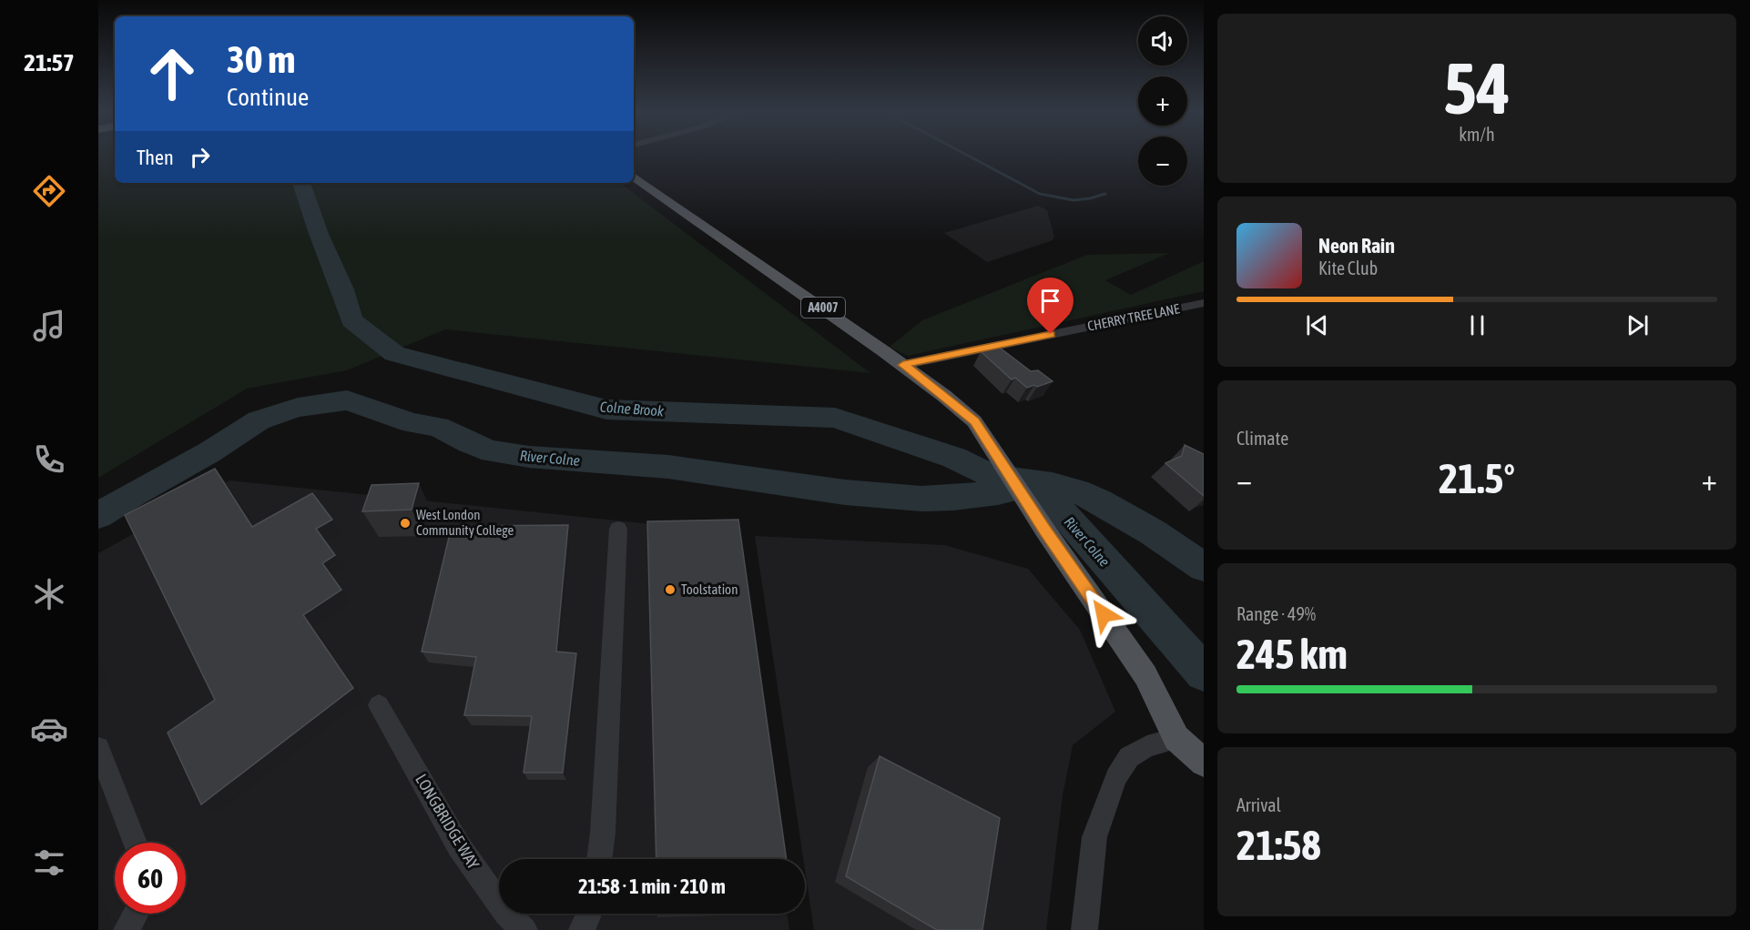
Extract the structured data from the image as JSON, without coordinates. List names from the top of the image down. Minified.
{"streets":{"main road":["A4007"],"street":["CHERRY TREE LANE","LONGBRIDGE WAY"]},"crossings":[["A4007","CHERRY TREE LANE"]],"water":["Colne Brook","River Colne"],"places":["West London Community College","Toolstation"],"page":{"tabs":"21:57","tile":[["54","km/h"],"Climate",["Range · 49%","245 km"],["Arrival","21:58"]],"map_buttons":["+","−"],"turn":["30 m","Continue"],"then":"Then","song":["Neon Rain","Kite Club"],"heat":["−","21.5°","+"],"limit":"60","trip":"21:58 · 1 min · 210 m"}}
